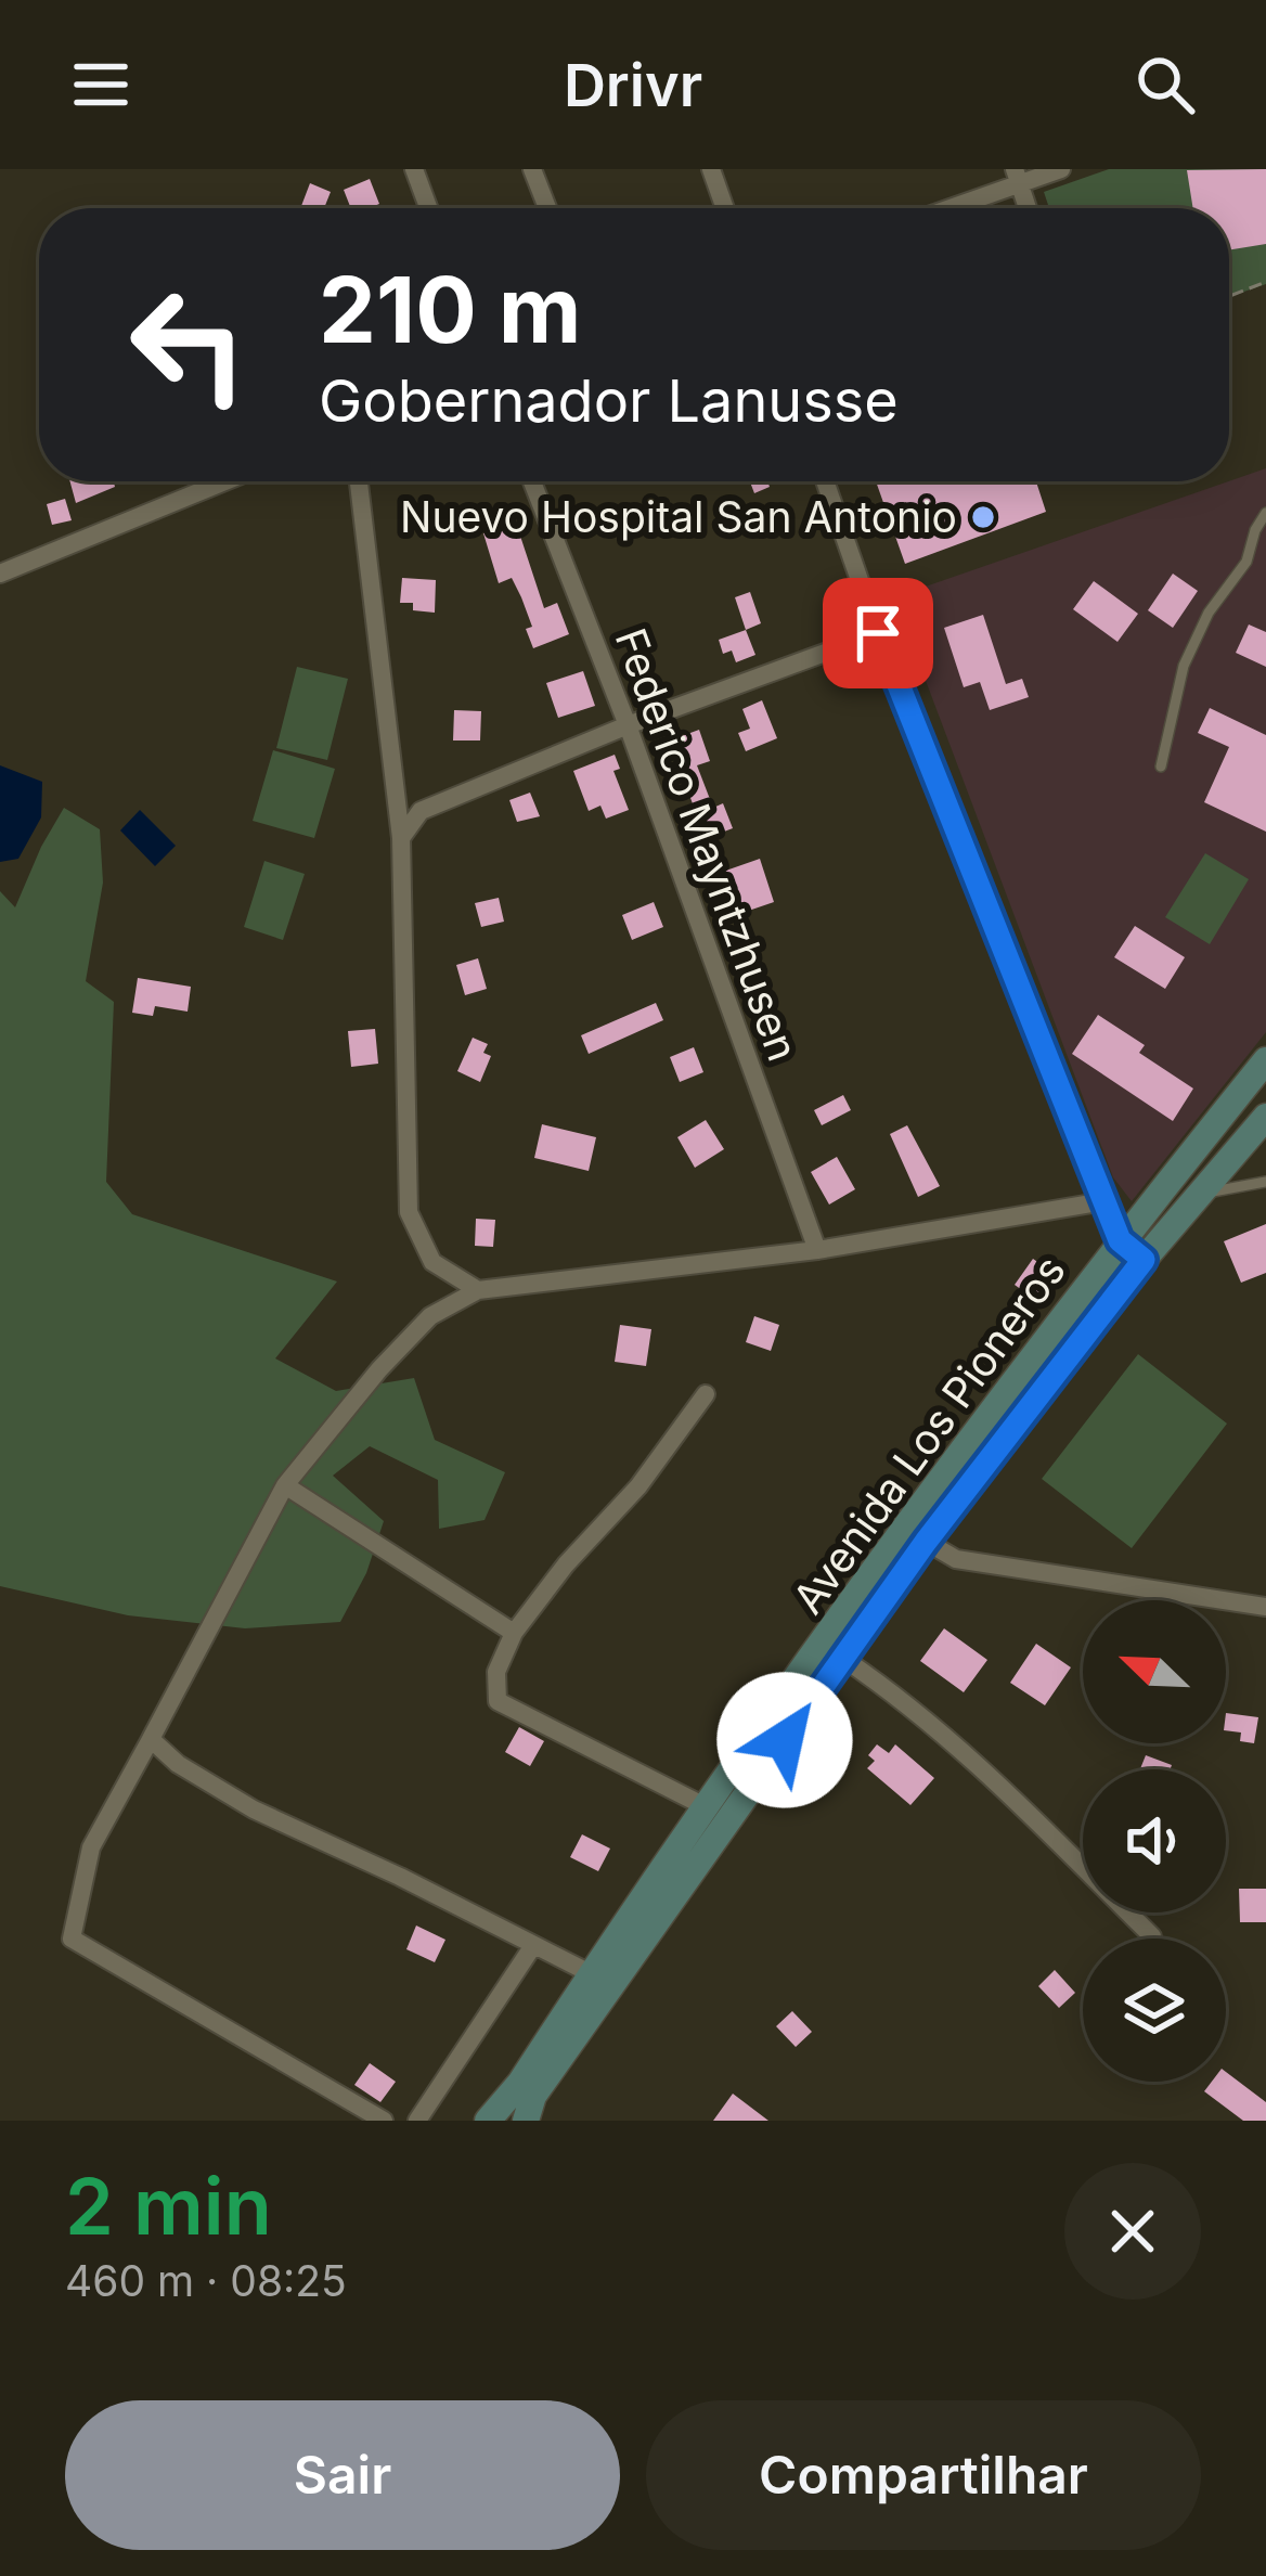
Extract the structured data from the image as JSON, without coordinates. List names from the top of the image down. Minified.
{"streets":{"main road":["Avenida Los Pioneros"],"street":["Federico Mayntzhusen"]},"places":["Nuevo Hospital San Antonio"],"north":"top left","page":{"header":"Drivr","turn":["210 m","Gobernador Lanusse"],"heading":["2 min","460 m · 08:25"],"buttons":["Sair","Compartilhar"]}}
